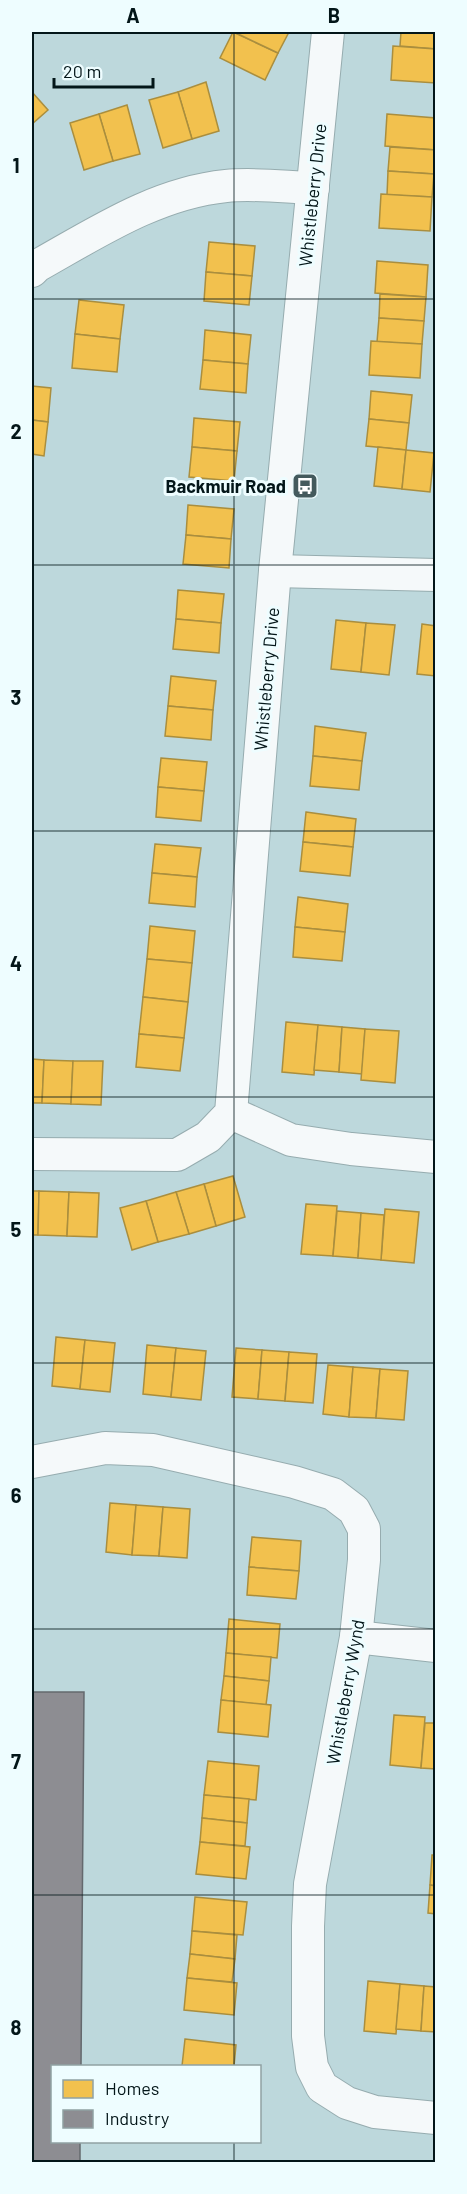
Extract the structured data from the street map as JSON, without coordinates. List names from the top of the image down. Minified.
{"streets":{"street":["Whistleberry Drive","Whistleberry Wynd"]},"places":{"bus stop":["Backmuir Road"]},"legend":["Homes","Industry"],"scale_bar":"20 m","grid":{"columns":["A","B"],"rows":["1","2","3","4","5","6","7","8"]}}
